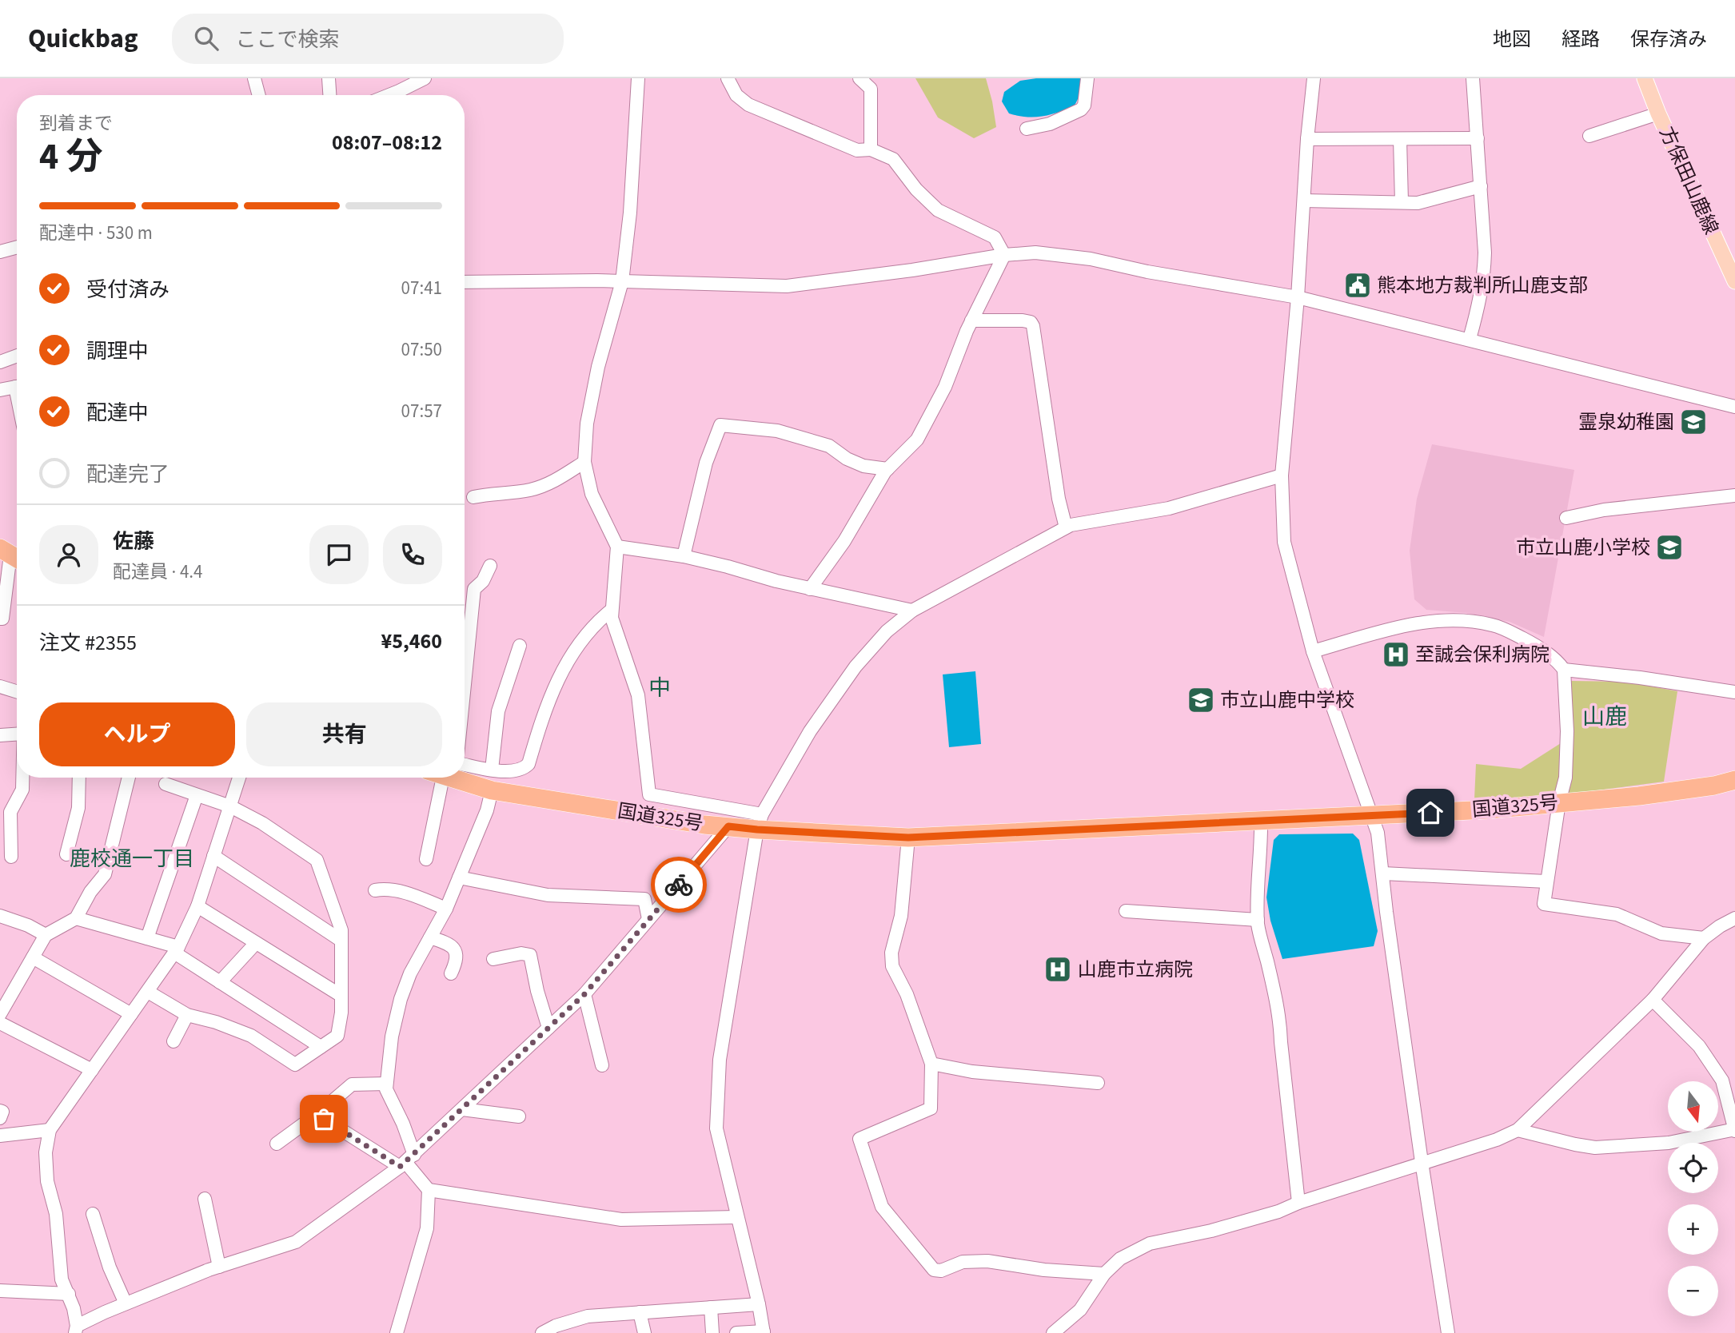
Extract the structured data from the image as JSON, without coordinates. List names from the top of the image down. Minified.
{"streets":{"highway":["国道325号"],"main road":["方保田山鹿線"]},"districts":["中","山鹿","鹿校通一丁目"],"places":{"public building":["熊本地方裁判所山鹿支部"],"school or university":["霊泉幼稚園","市立山鹿小学校","市立山鹿中学校"],"hospital":["至誠会保利病院","山鹿市立病院"]},"north":"bottom","page":{"header":"Quickbag","search":"ここで検索","nav":["地図","経路","保存済み"],"heading":["4 分","到着まで","08:07–08:12"],"panel":["佐藤","配達員 · 4.4","注文 #2355","¥5,460"],"bar":"配達中 · 530 m","list":[["受付済み","07:41"],["調理中","07:50"],["配達中","07:57"],"配達完了"],"buttons":["ヘルプ","共有"],"map_buttons":["+","−"]}}
